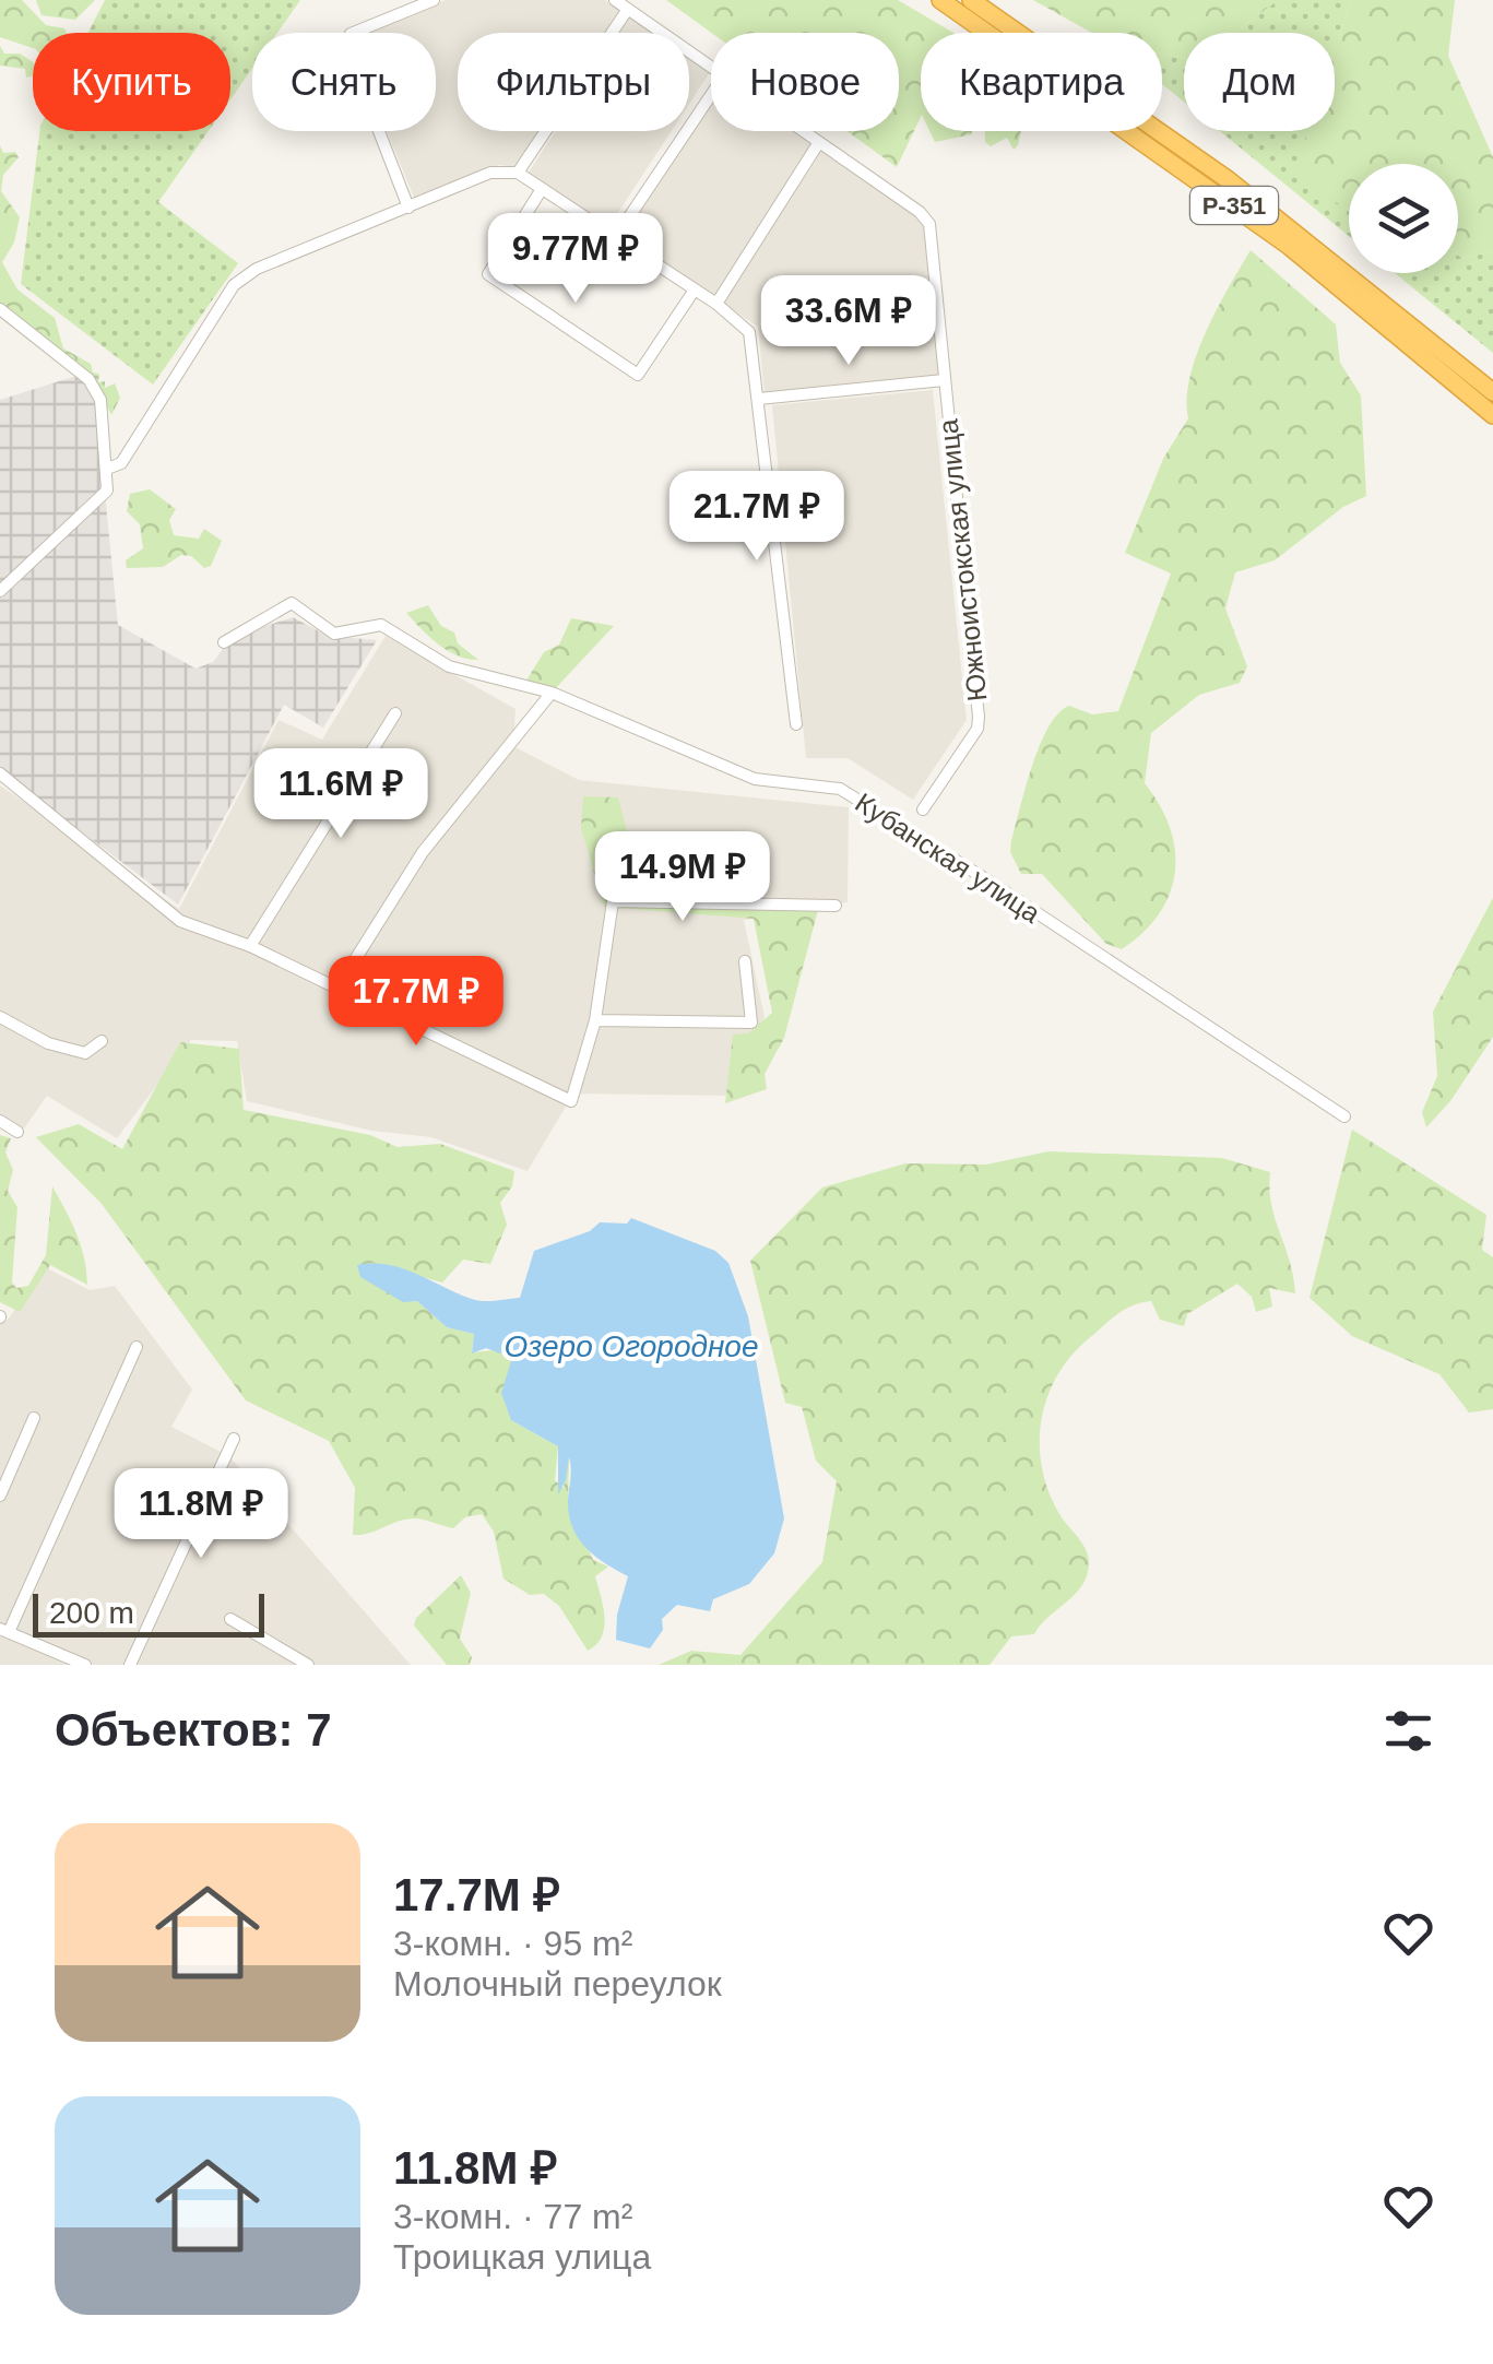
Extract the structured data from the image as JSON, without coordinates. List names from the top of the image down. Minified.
{"streets":{"highway":["Р-351"],"street":["Южноистокская улица","Кубанская улица"]},"water":["Озеро Огородное"],"scale_bar":"200 m","page":{"chip":["Купить","Снять","Фильтры","Новое","Квартира","Дом"],"price":["9.77M ₽","33.6M ₽","21.7M ₽","11.6M ₽","14.9M ₽","17.7M ₽","11.8M ₽"],"scale":"200 m","heading":"Объектов: 7","list":[{"name":"17.7M ₽","note":"3-комн. · 95 m² · Молочный переулок"},{"name":"11.8M ₽","note":"3-комн. · 77 m² · Троицкая улица"}]}}
